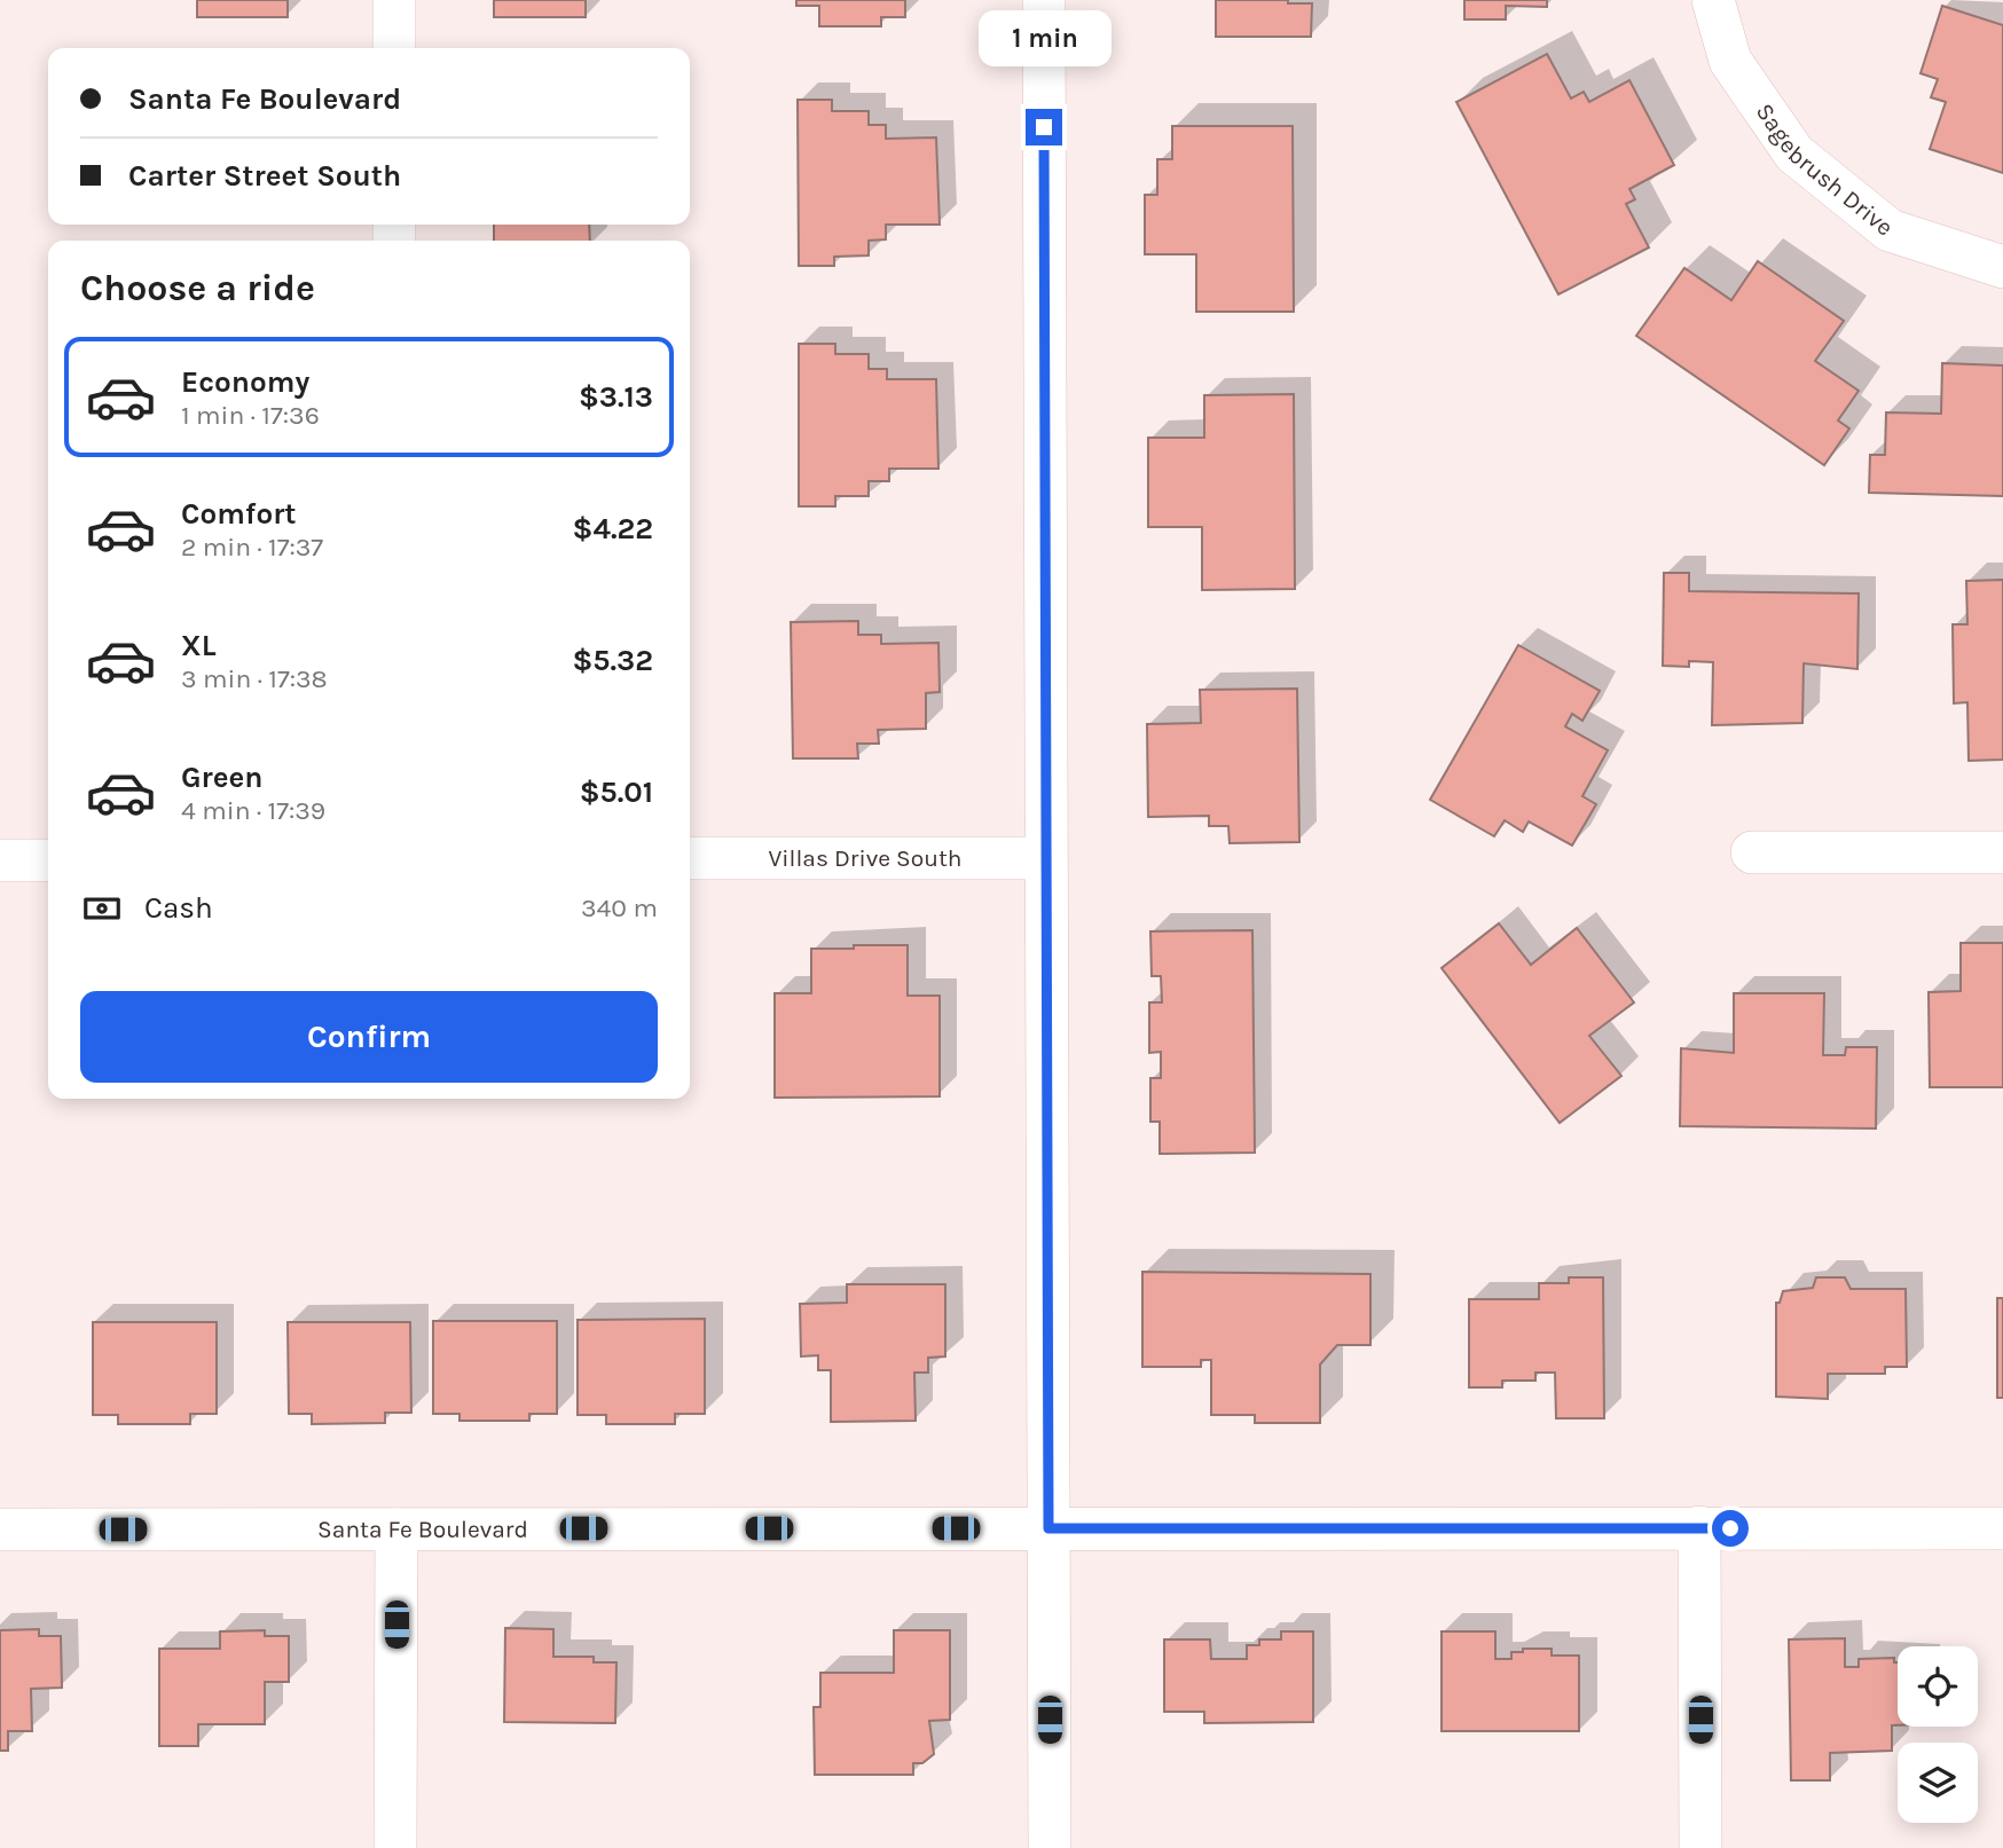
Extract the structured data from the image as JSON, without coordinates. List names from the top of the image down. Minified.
{"streets":{"street":["Sagebrush Drive","Villas Drive South","Santa Fe Boulevard"]},"page":{"bubble":"1 min","banner":["Santa Fe Boulevard","Carter Street South"],"heading":"Choose a ride","list":[{"name":"Economy","note":"1 min · 17:36","value":"$3.13"},{"name":"Comfort","note":"2 min · 17:37","value":"$4.22"},{"name":"XL","note":"3 min · 17:38","value":"$5.32"},{"name":"Green","note":"4 min · 17:39","value":"$5.01"}],"pay":["Cash","340 m"],"buttons":"Confirm"}}
